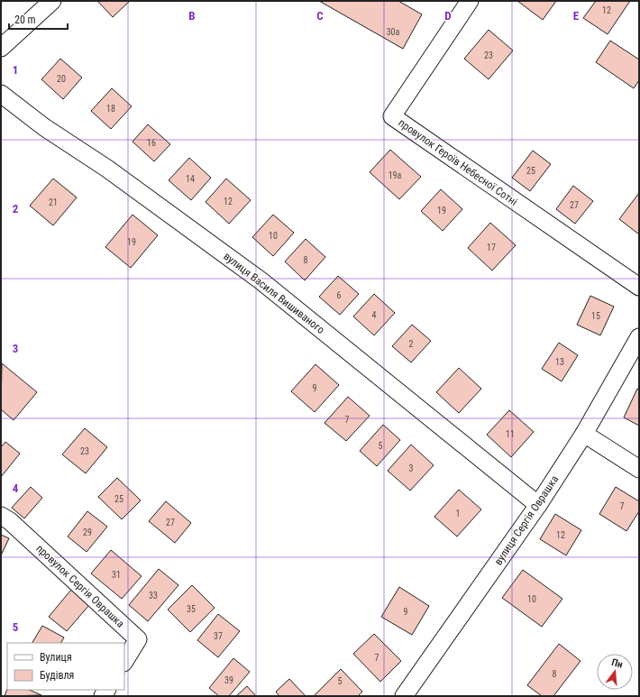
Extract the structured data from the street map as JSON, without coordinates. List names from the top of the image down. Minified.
{"streets":{"street":["провулок Героїв Небесної Сотні","вулиця Василя Вишиваного","вулиця Сергія Оврашка","провулок Сергія Оврашка"]},"crossings":[["вулиця Василя Вишиваного","вулиця Сергія Оврашка"]],"house_numbers":["12","30а","23","20","18","16","25","19а","14","12","21","27","19","10","19","17","8","6","4","15","2","13","9","7","11","5","23","3","25","7","1","27","29","12","31","33","10","35","9","37","7","8","39","5"],"legend":["Вулиця","Будівля"],"scale_bar":"20 m","north":"top","grid":{"columns":["B","C","D","E"],"rows":["1","2","3","4","5"]}}
